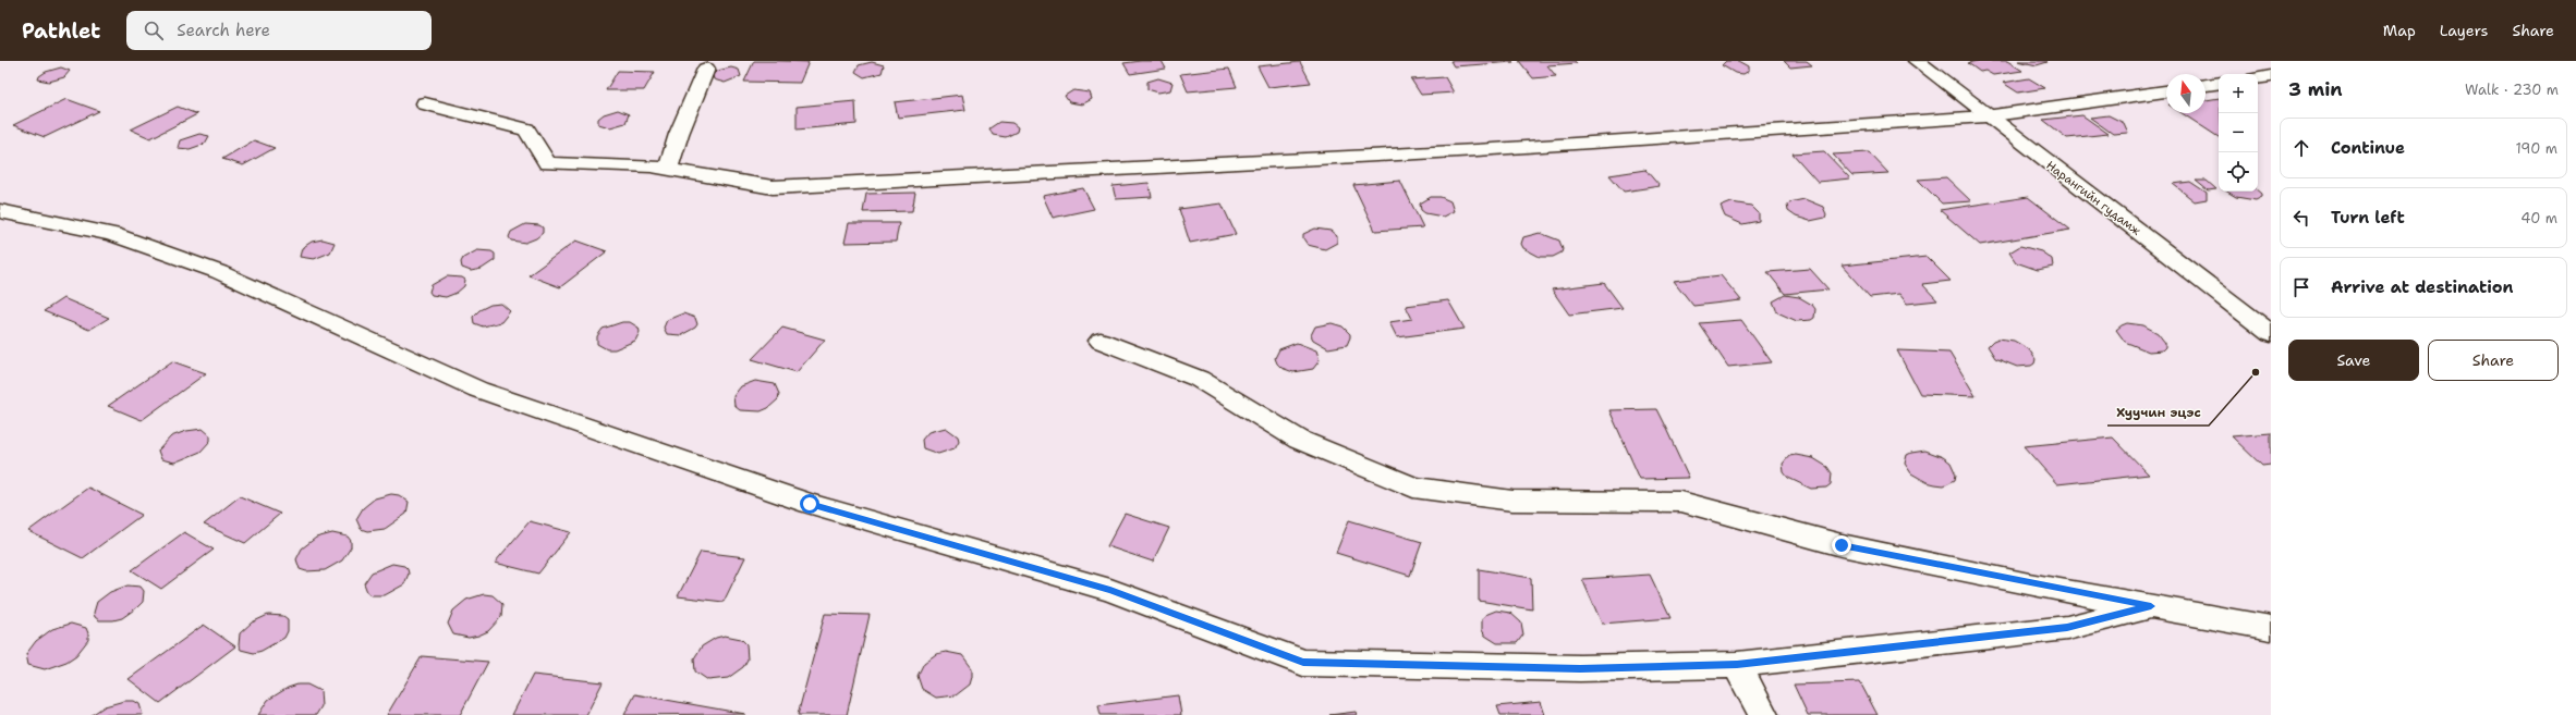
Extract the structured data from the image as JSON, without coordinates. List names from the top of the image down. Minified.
{"streets":{"street":["Нарангийн гудамж"]},"places":["Хуучин эцэс"],"north":"top","page":{"header":"Pathlet","search":"Search here","nav":["Map","Layers","Share"],"heading":["3 min","Walk · 230 m"],"map_buttons":["+","−"],"list":[["Continue","190 m"],["Turn left","40 m"],"Arrive at destination"],"buttons":["Save","Share"]}}
